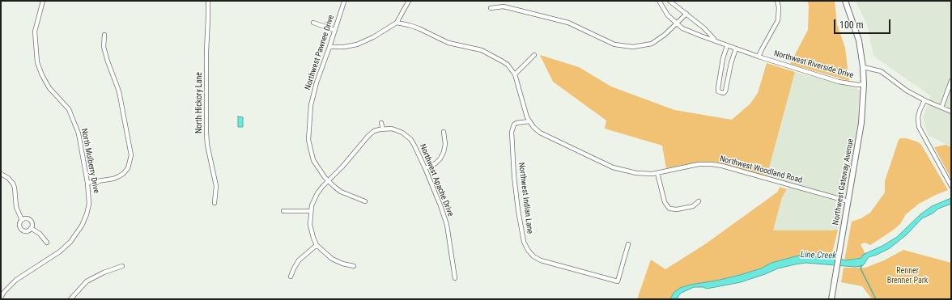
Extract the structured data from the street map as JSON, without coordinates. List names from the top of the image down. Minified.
{"streets":{"main road":["Northwest Gateway Avenue"],"street":["Northwest Pawnee Drive","Northwest Riverside Drive","North Hickory Lane","North Mulberry Drive","Northwest Woodland Road","Northwest Apache Drive","Northwest Indian Lane"]},"crossings":[["Northwest Pawnee Drive","Northwest Apache Drive"],["Northwest Riverside Drive","Northwest Gateway Avenue"],["Northwest Woodland Road","Northwest Gateway Avenue"],["Northwest Woodland Road","Northwest Indian Lane"]],"water":["Line Creek"],"parks":["Renner Brenner Park"],"scale_bar":"100 m"}
